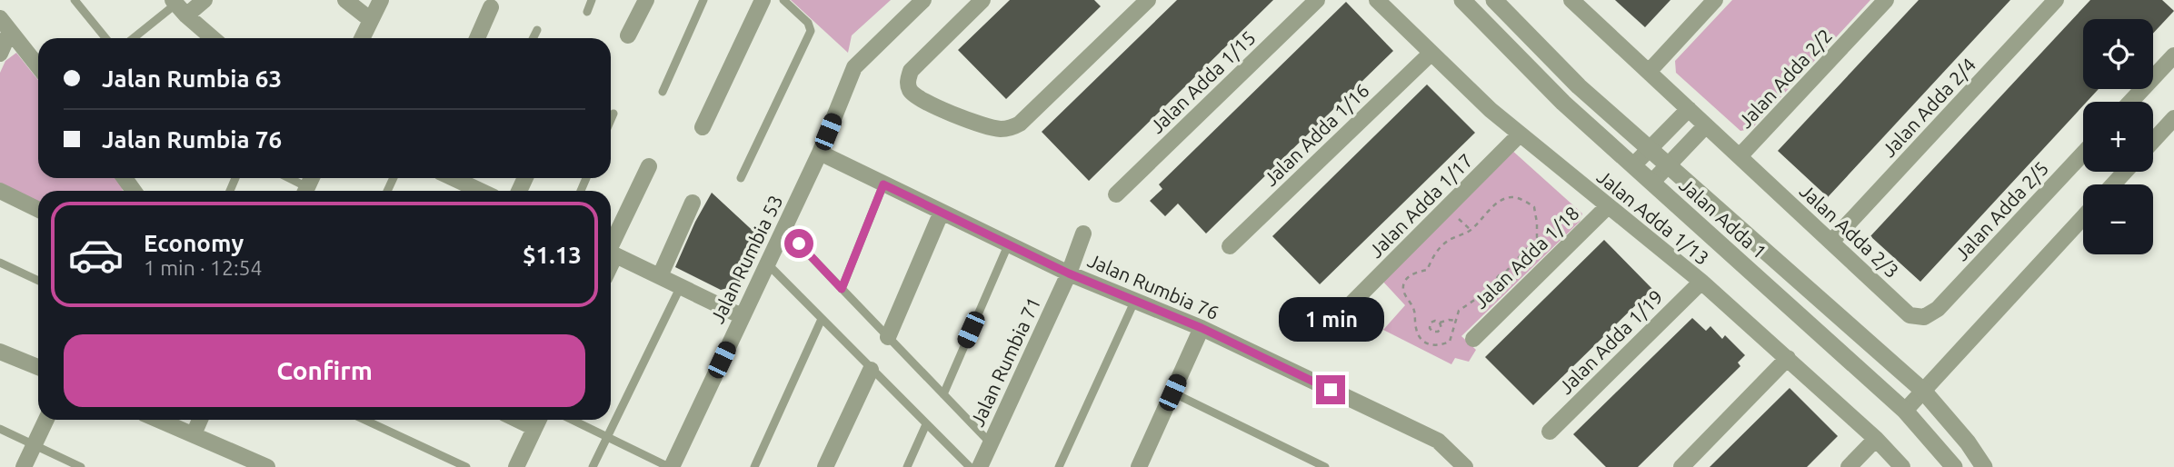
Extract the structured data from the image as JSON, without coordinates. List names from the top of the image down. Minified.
{"streets":{"street":["Jalan Adda 2/2","Jalan Adda 1/15","Jalan Adda 2/4","Jalan Adda 1/16","Jalan Adda 1/17","Jalan Adda 2/5","Jalan Adda 1/13","Jalan Adda 1","Jalan Adda 2/3","Jalan Adda 1/18","Jalan Rumbia 53","Jalan Rumbia 76","Jalan Adda 1/19","Jalan Rumbia 71"]},"crossings":[["Jalan Adda 2/2","Jalan Adda 2/3"],["Jalan Adda 2/4","Jalan Adda 2/3"],["Jalan Adda 1/16","Jalan Adda 1/13"],["Jalan Adda 1/17","Jalan Adda 1/13"],["Jalan Adda 2/5","Jalan Adda 2/3"],["Jalan Adda 1/13","Jalan Adda 1/18"],["Jalan Adda 1/13","Jalan Adda 1/19"],["Jalan Rumbia 53","Jalan Rumbia 76"],["Jalan Rumbia 76","Jalan Rumbia 71"]],"page":{"map_buttons":["+","−"],"banner":["Jalan Rumbia 63","Jalan Rumbia 76"],"list":[{"name":"Economy","note":"1 min · 12:54","value":"$1.13"}],"bubble":"1 min","buttons":"Confirm"}}
